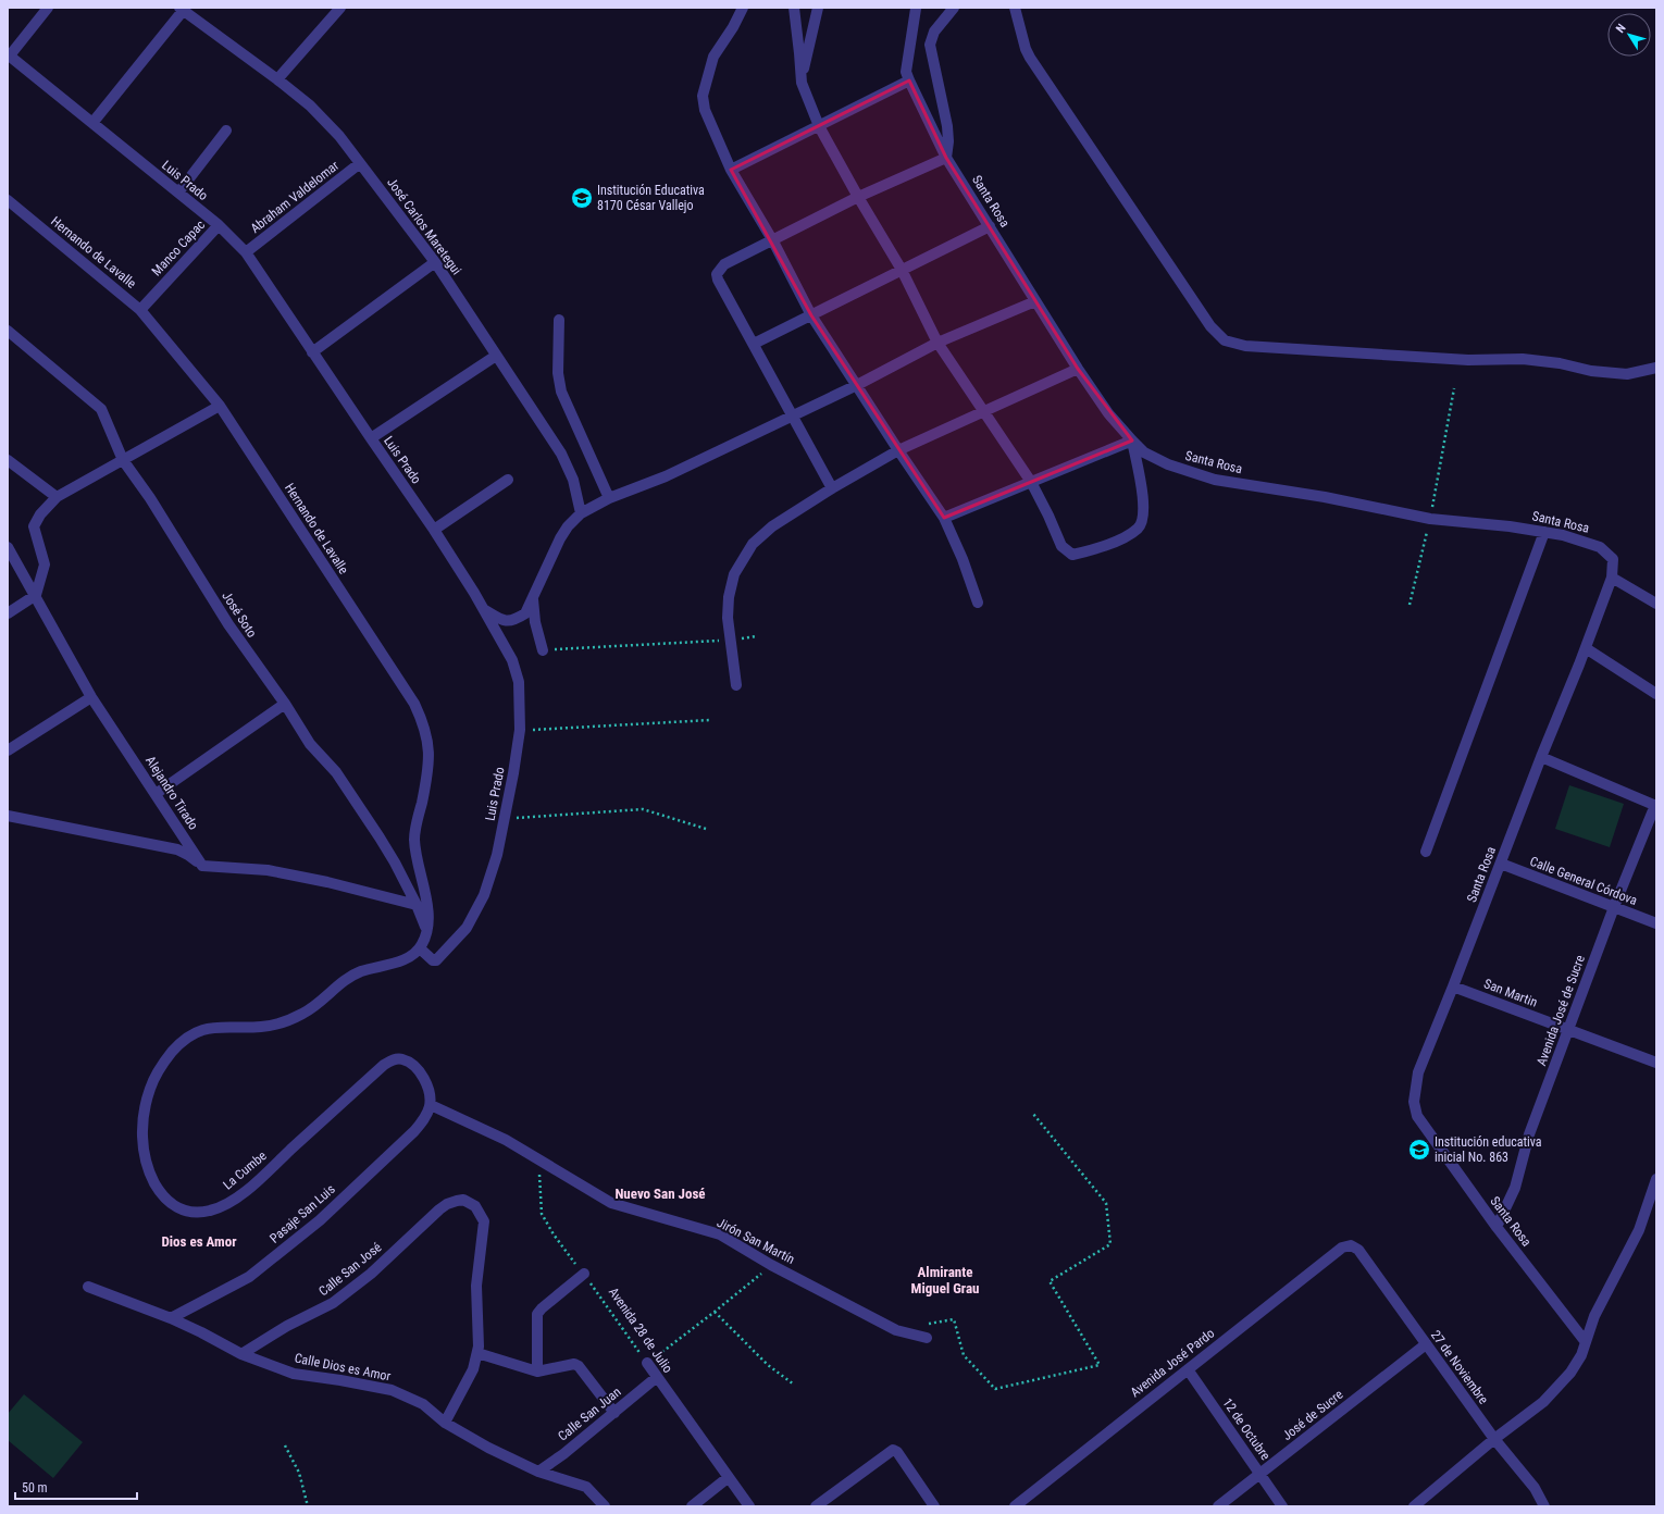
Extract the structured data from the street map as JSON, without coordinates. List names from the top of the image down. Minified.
{"streets":{"street":["Luis Prado","Abraham Valdelomar","Santa Rosa","José Carlos Maretegui","Manco Capac","Hernando de Lavalle","José Soto","Alejandro Tirado","Calle General Córdova","San Martin","Avenida José de Sucre","La Cumbe","Pasaje San Luis","Jirón San Martín","Calle San José","Avenida 28 de Julio","Avenida José Pardo","Calle Dios es Amor","27 de Noviembre","Calle San Juan","José de Sucre","12 de Octubre"]},"crossings":[["Luis Prado","Abraham Valdelomar"],["Luis Prado","Manco Capac"],["Luis Prado","Hernando de Lavalle"],["Luis Prado","La Cumbe"],["Abraham Valdelomar","José Carlos Maretegui"],["Santa Rosa","Calle General Córdova"],["Santa Rosa","San Martin"],["Santa Rosa","Avenida José de Sucre"],["Manco Capac","Hernando de Lavalle"],["Hernando de Lavalle","José Soto"],["Hernando de Lavalle","La Cumbe"],["Calle General Córdova","Avenida José de Sucre"],["San Martin","Avenida José de Sucre"],["La Cumbe","Pasaje San Luis"],["La Cumbe","Jirón San Martín"],["Pasaje San Luis","Jirón San Martín"],["Pasaje San Luis","Calle Dios es Amor"],["Jirón San Martín","Avenida 28 de Julio"],["Calle San José","Calle Dios es Amor"],["Avenida 28 de Julio","Calle San Juan"],["Avenida José Pardo","27 de Noviembre"],["Avenida José Pardo","12 de Octubre"],["Calle Dios es Amor","Calle San Juan"],["27 de Noviembre","José de Sucre"],["José de Sucre","12 de Octubre"]],"districts":["Nuevo San José","Dios es Amor","Almirante Miguel Grau"],"places":{"school or university":["Institución Educativa 8170 César Vallejo","Institución educativa inicial No. 863"]},"scale_bar":"50 m","north":"top left"}
